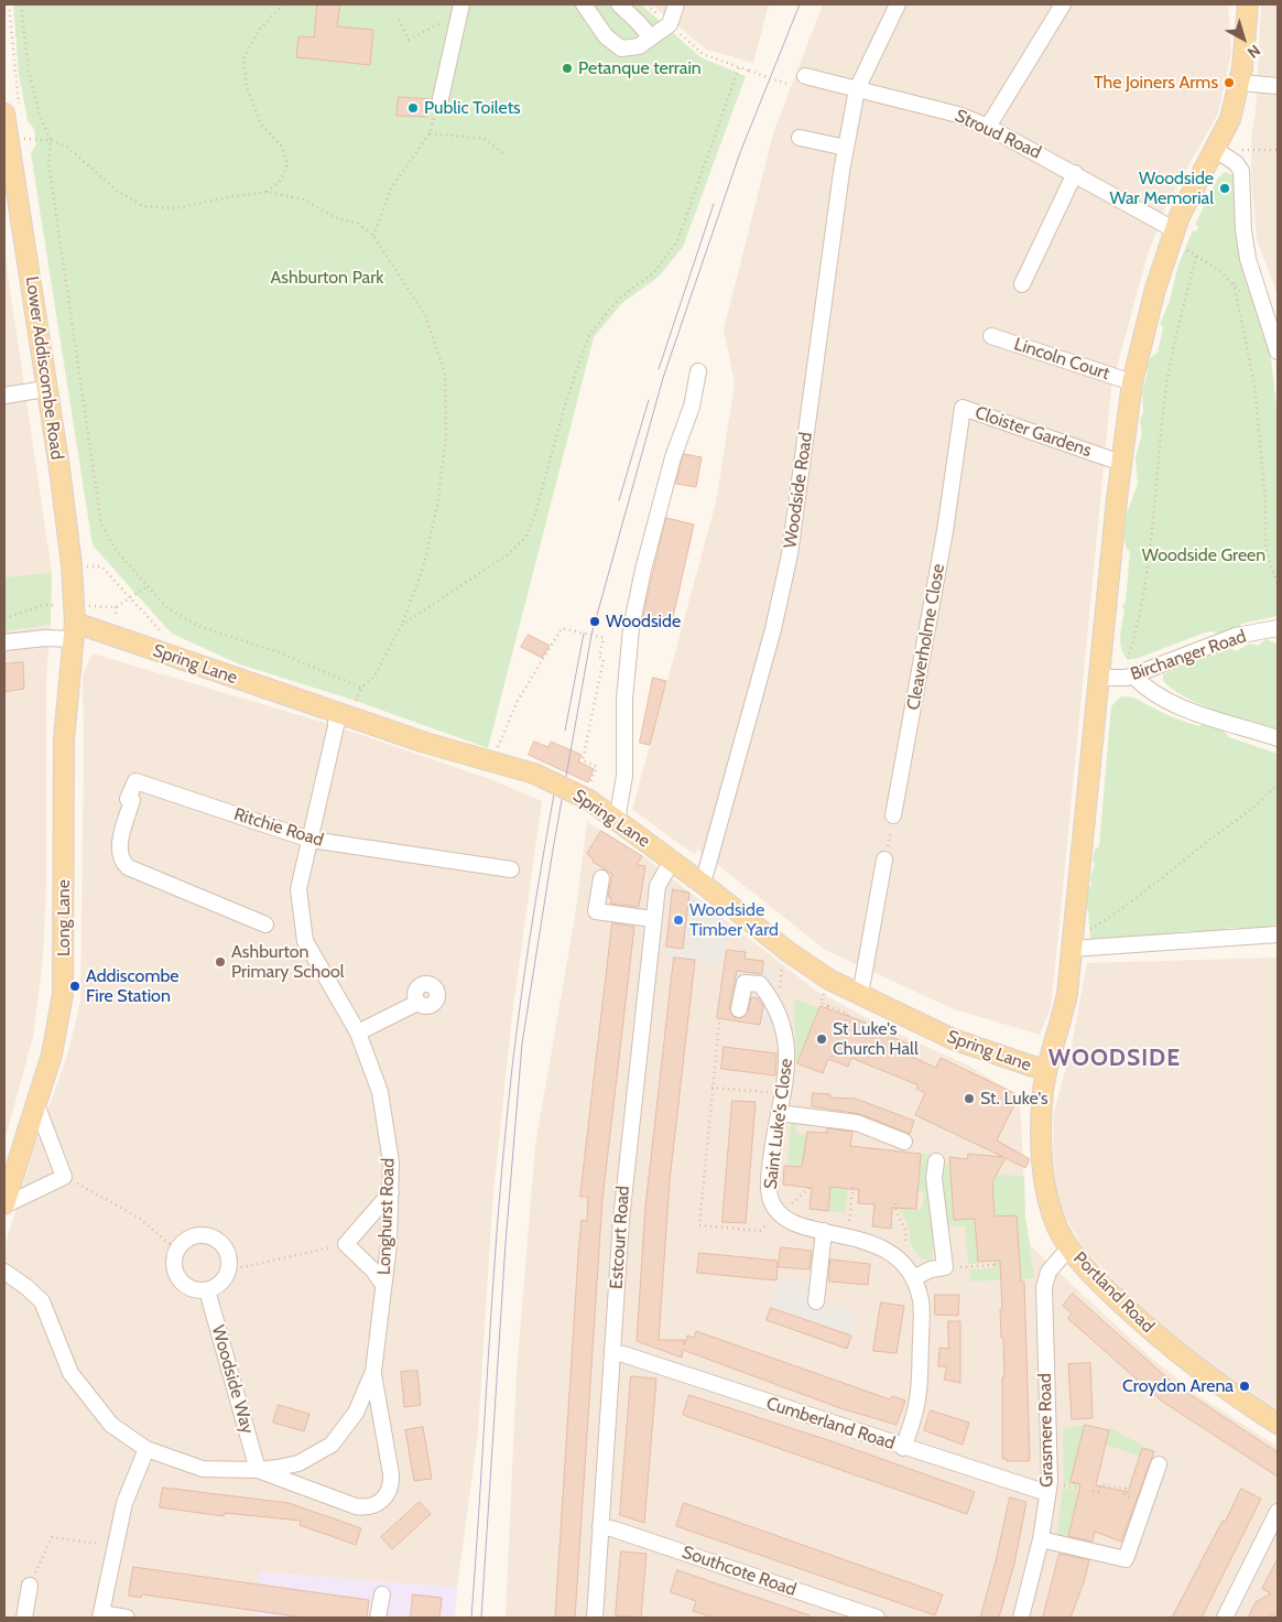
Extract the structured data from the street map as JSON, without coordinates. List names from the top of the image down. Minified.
{"streets":{"main road":["Lower Addiscombe Road","Spring Lane","Long Lane","Portland Road"],"street":["Stroud Road","Lincoln Court","Cloister Gardens","Woodside Road","Cleaverholme Close","Birchanger Road","Ritchie Road","Saint Luke's Close","Longhurst Road","Estcourt Road","Woodside Way","Cumberland Road","Grasmere Road","Southcote Road"]},"crossings":[["Stroud Road","Woodside Road"],["Lower Addiscombe Road","Spring Lane"],["Lower Addiscombe Road","Long Lane"],["Cloister Gardens","Cleaverholme Close"],["Woodside Road","Spring Lane"],["Spring Lane","Long Lane"],["Spring Lane","Longhurst Road"],["Spring Lane","Estcourt Road"],["Spring Lane","Portland Road"],["Ritchie Road","Longhurst Road"],["Saint Luke's Close","Cumberland Road"],["Longhurst Road","Woodside Way"],["Estcourt Road","Cumberland Road"],["Estcourt Road","Southcote Road"],["Portland Road","Grasmere Road"],["Cumberland Road","Grasmere Road"]],"districts":["WOODSIDE"],"parks":["Ashburton Park","Woodside Green"],"places":["Petanque terrain","The Joiners Arms","Public Toilets","Woodside War Memorial","Woodside","Woodside Timber Yard","Ashburton Primary School","Addiscombe Fire Station","St Luke's Church Hall","St. Luke's","Croydon Arena"],"north":"bottom right"}
